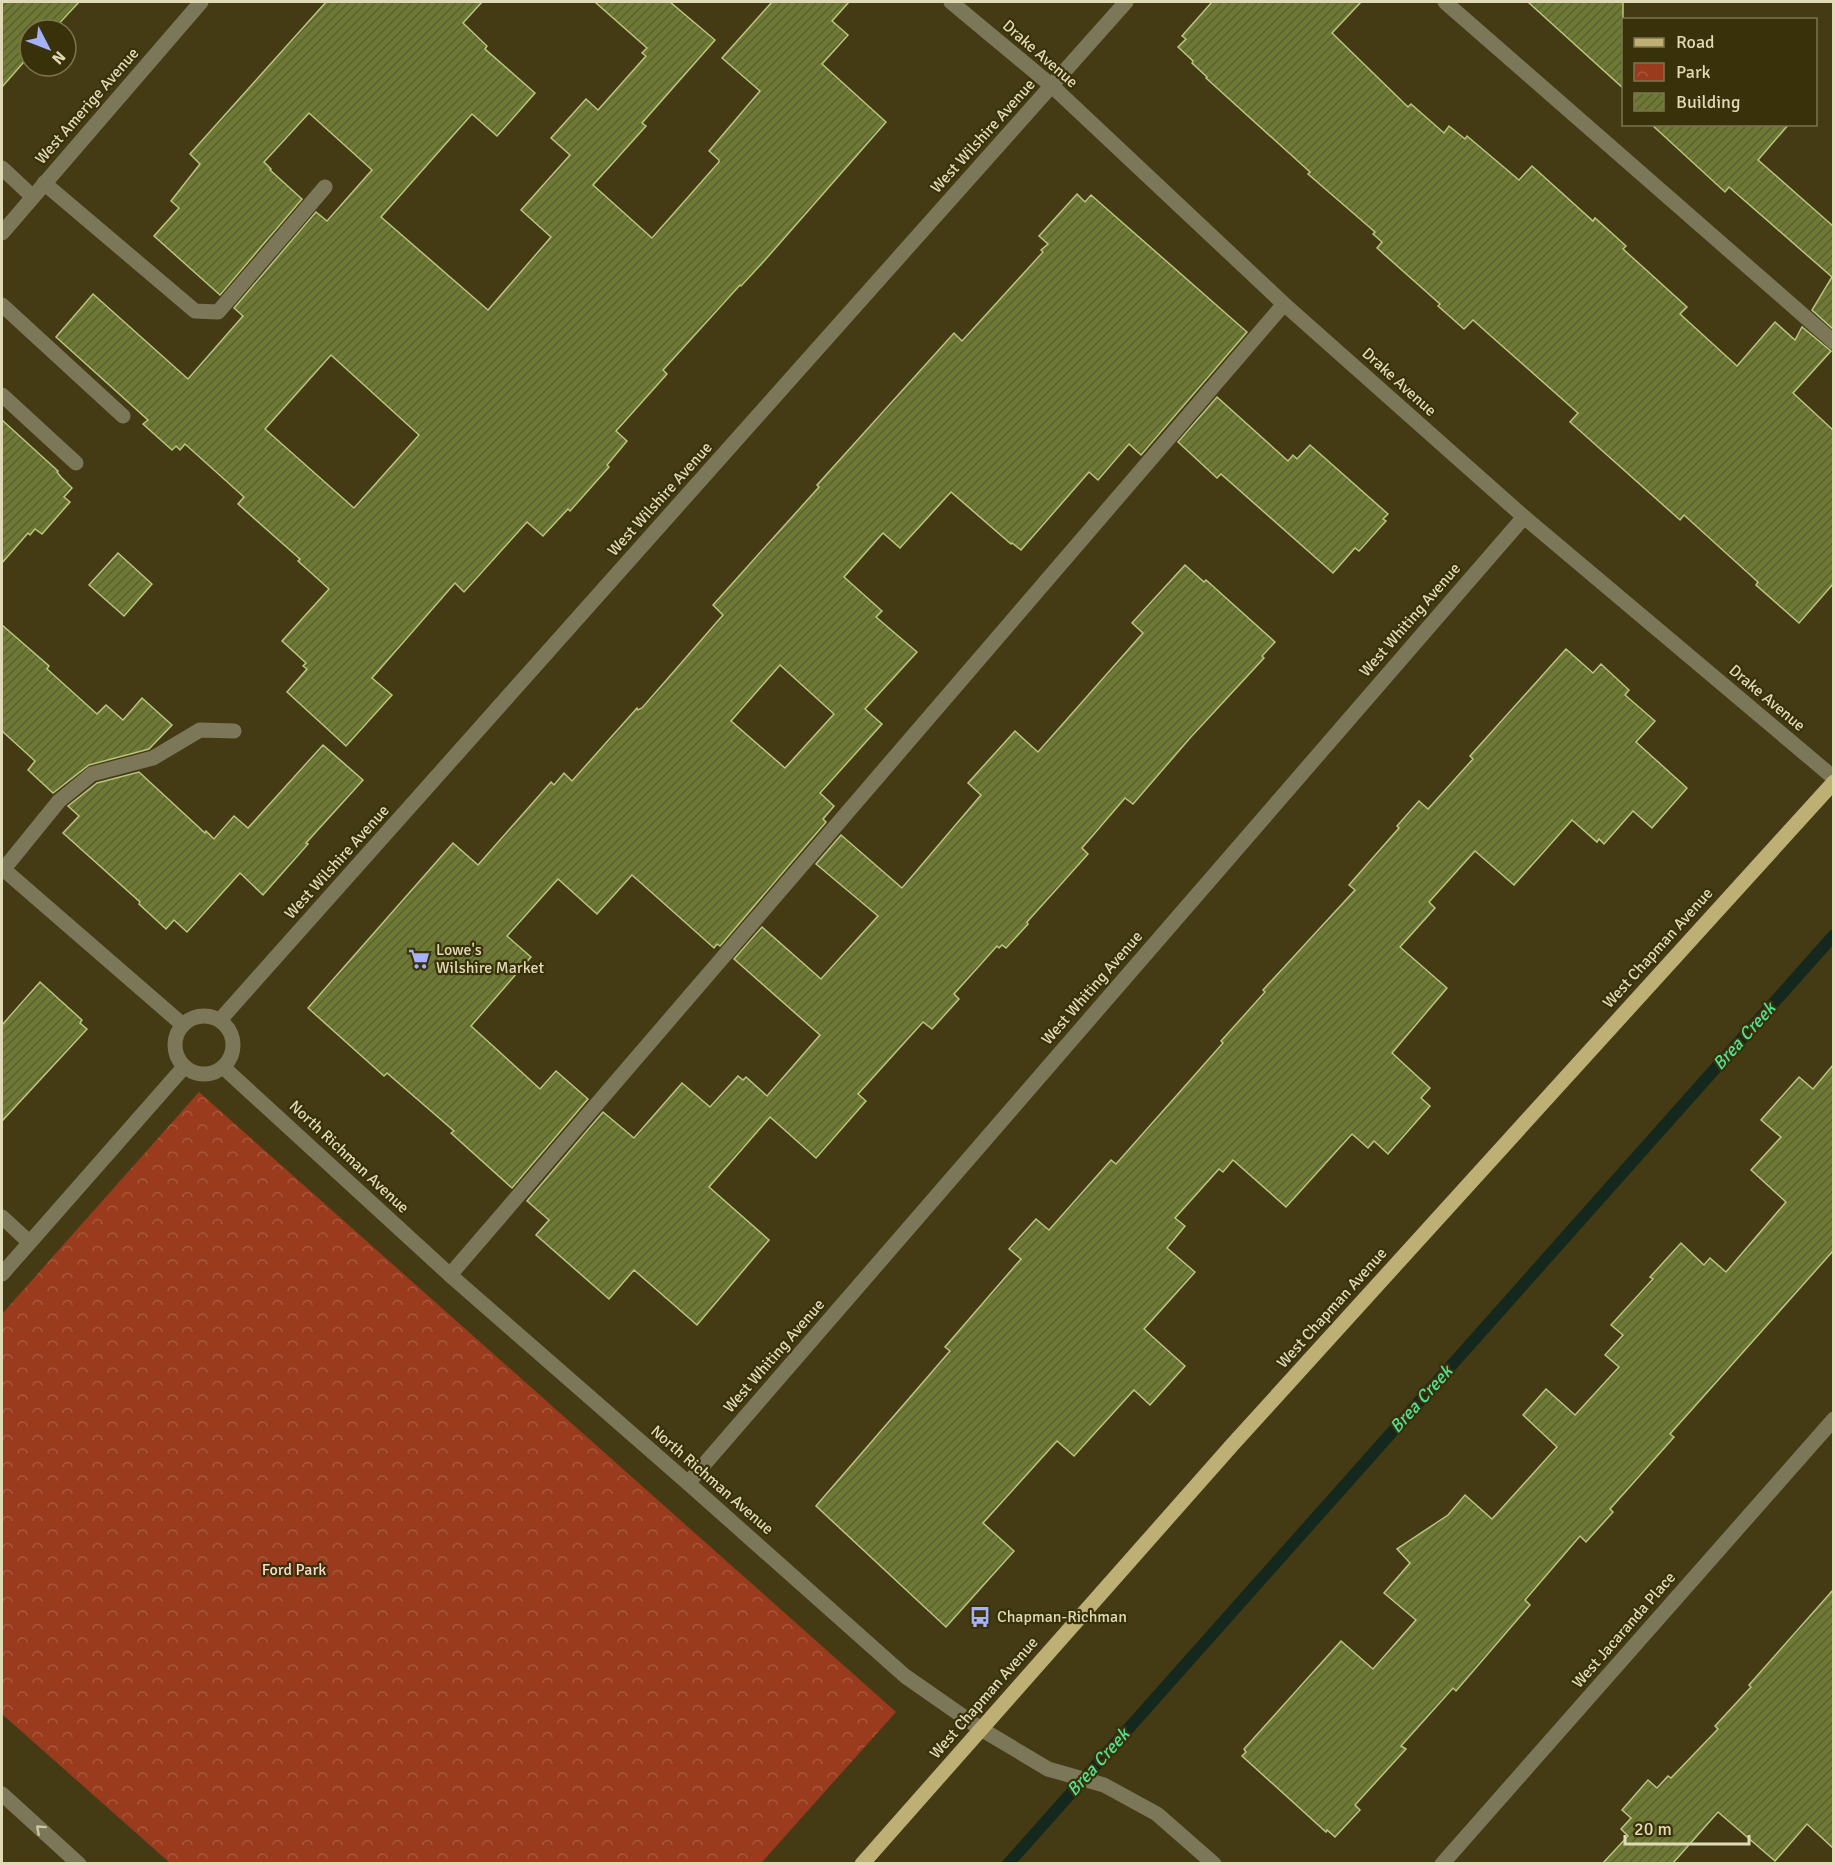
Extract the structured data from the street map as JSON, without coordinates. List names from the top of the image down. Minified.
{"streets":{"main road":["West Chapman Avenue"],"street":["Drake Avenue","West Amerige Avenue","West Wilshire Avenue","West Whiting Avenue","North Richman Avenue","West Jacaranda Place"]},"crossings":[["Drake Avenue","West Wilshire Avenue"],["Drake Avenue","West Whiting Avenue"],["West Wilshire Avenue","North Richman Avenue"],["West Whiting Avenue","North Richman Avenue"],["West Chapman Avenue","North Richman Avenue"]],"water":["Brea Creek"],"parks":["Ford Park"],"places":{"supermarket":["Lowe's Wilshire Market"],"bus stop":["Chapman-Richman"]},"legend":["Road","Park","Building"],"scale_bar":"20 m","north":"bottom right"}
